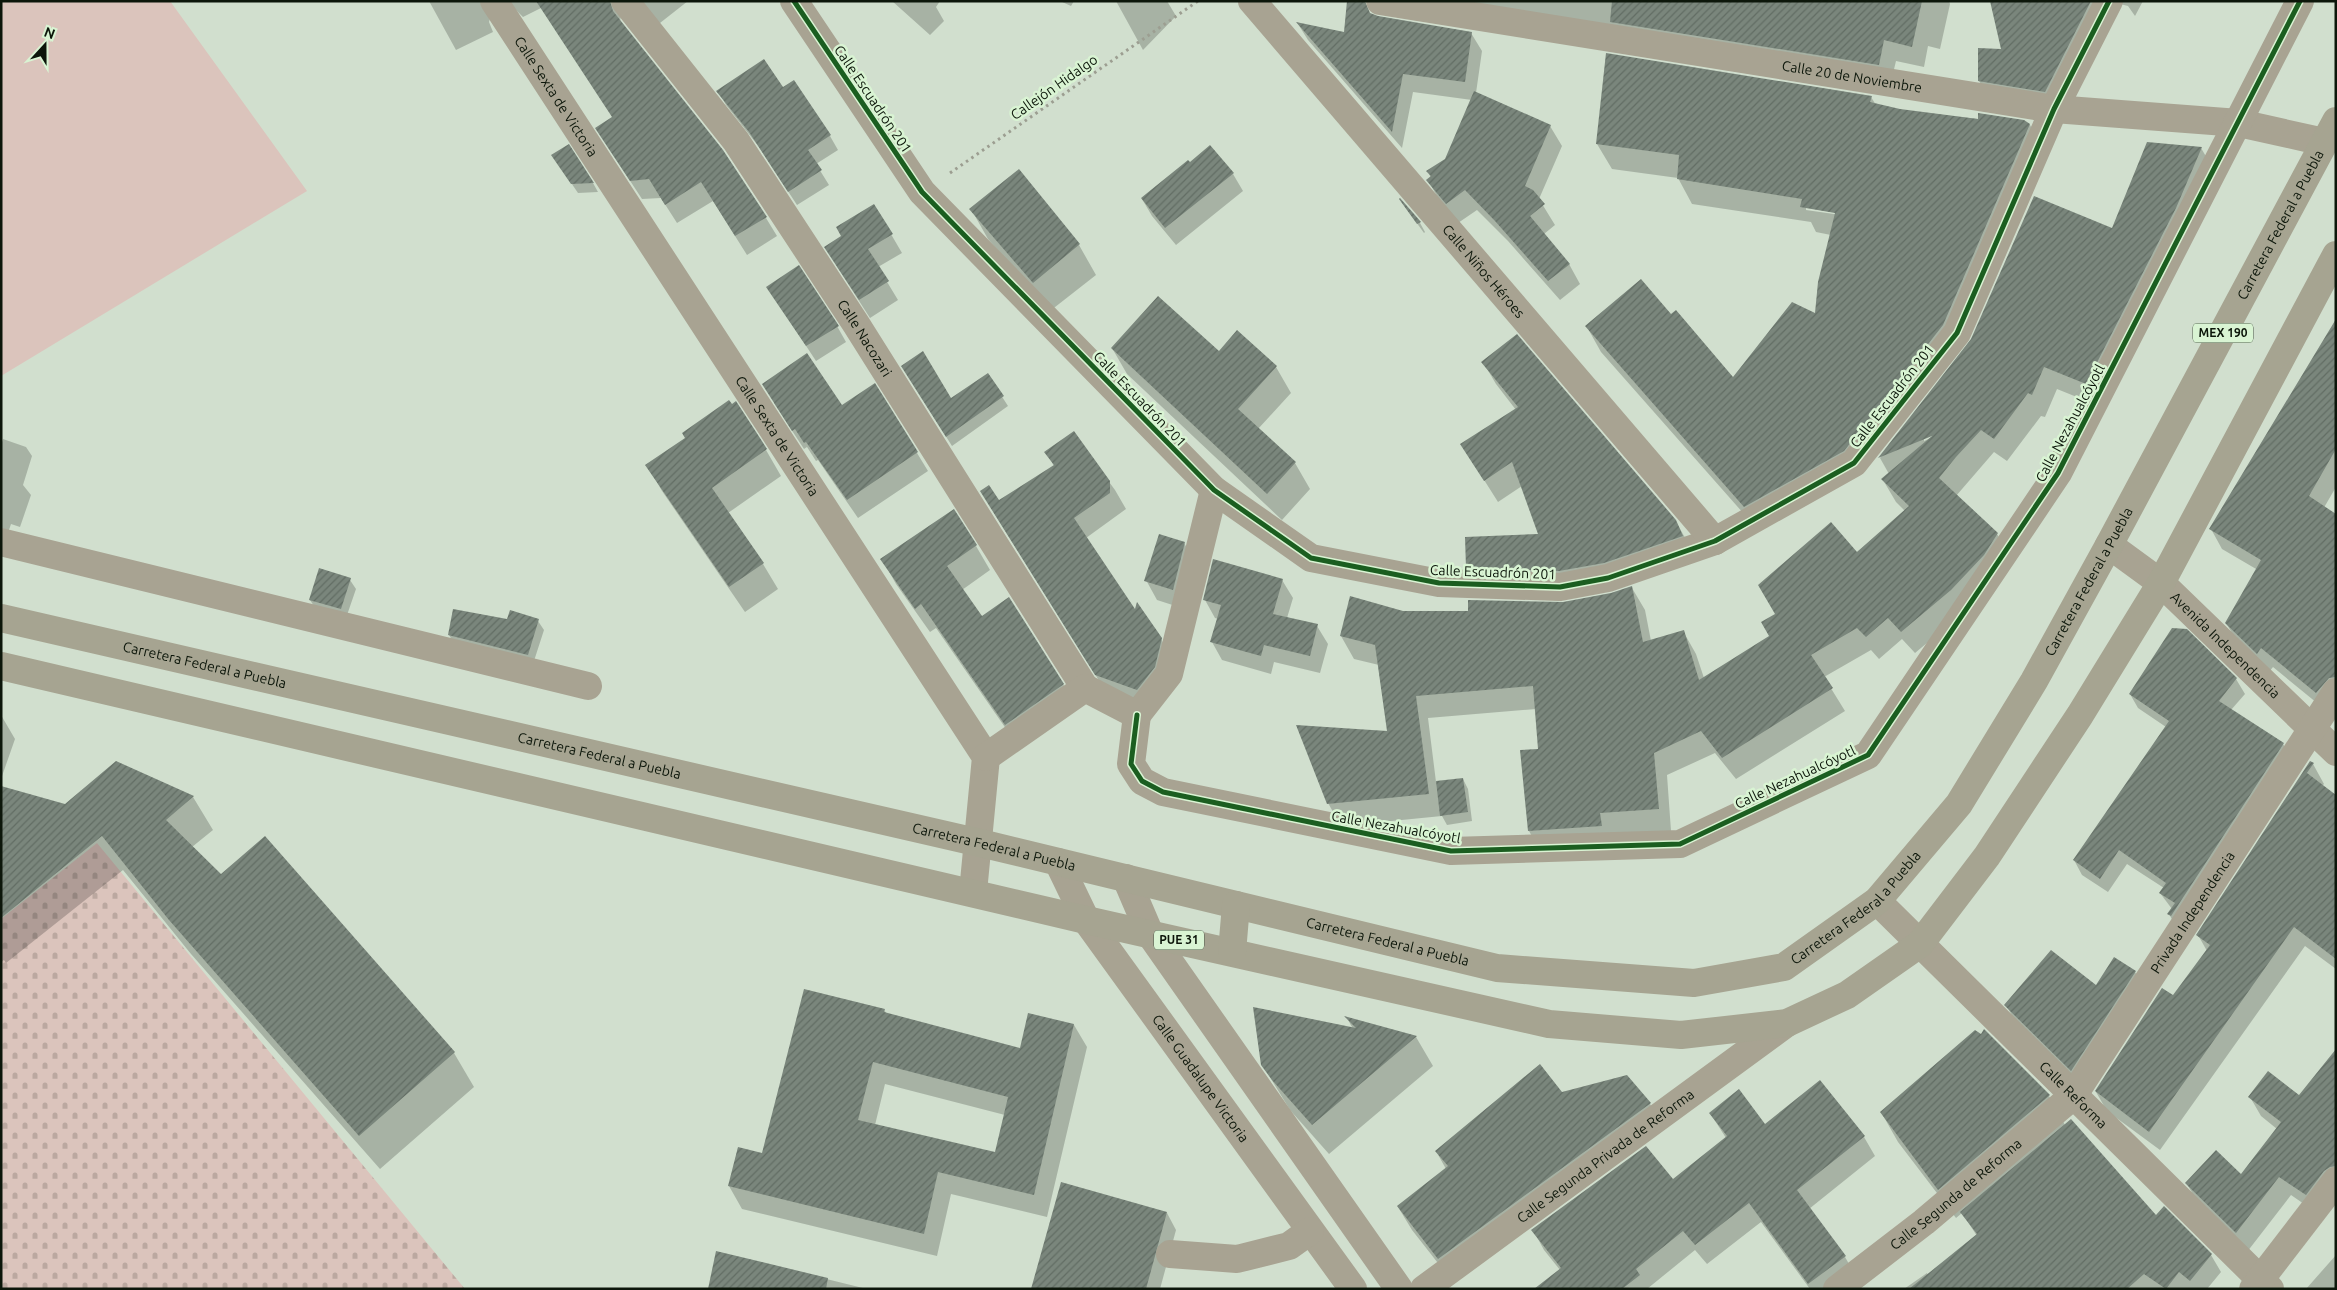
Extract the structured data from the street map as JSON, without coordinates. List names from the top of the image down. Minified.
{"streets":{"main road":["Carretera Federal a Puebla","MEX 190","PUE 31"],"street":["Calle 20 de Noviembre","Calle Sexta de Victoria","Calle Escuadrón 201","Calle Niños Héroes","Calle Nacozari","Calle Nezahualcóyotl","Avenida Independencia","Privada Independencia","Calle Guadalupe Victoria","Calle Reforma","Calle Segunda Privada de Reforma","Calle Segunda de Reforma"],"path":["Callejón Hidalgo"]},"crossings":[["Calle 20 de Noviembre","Calle Escuadrón 201"],["Calle 20 de Noviembre","Carretera Federal a Puebla"],["Calle 20 de Noviembre","Calle Nezahualcóyotl"],["Callejón Hidalgo","Calle Escuadrón 201"],["Calle Escuadrón 201","Calle Niños Héroes"],["Carretera Federal a Puebla","Avenida Independencia"],["Carretera Federal a Puebla","Calle Guadalupe Victoria"],["Carretera Federal a Puebla","Calle Reforma"],["Avenida Independencia","Privada Independencia"],["Avenida Independencia","PUE 31"],["Privada Independencia","Calle Reforma"],["Privada Independencia","Calle Segunda de Reforma"],["PUE 31","Calle Guadalupe Victoria"],["PUE 31","Calle Reforma"],["PUE 31","Calle Segunda Privada de Reforma"],["Calle Reforma","Calle Segunda de Reforma"]],"north":"top"}
